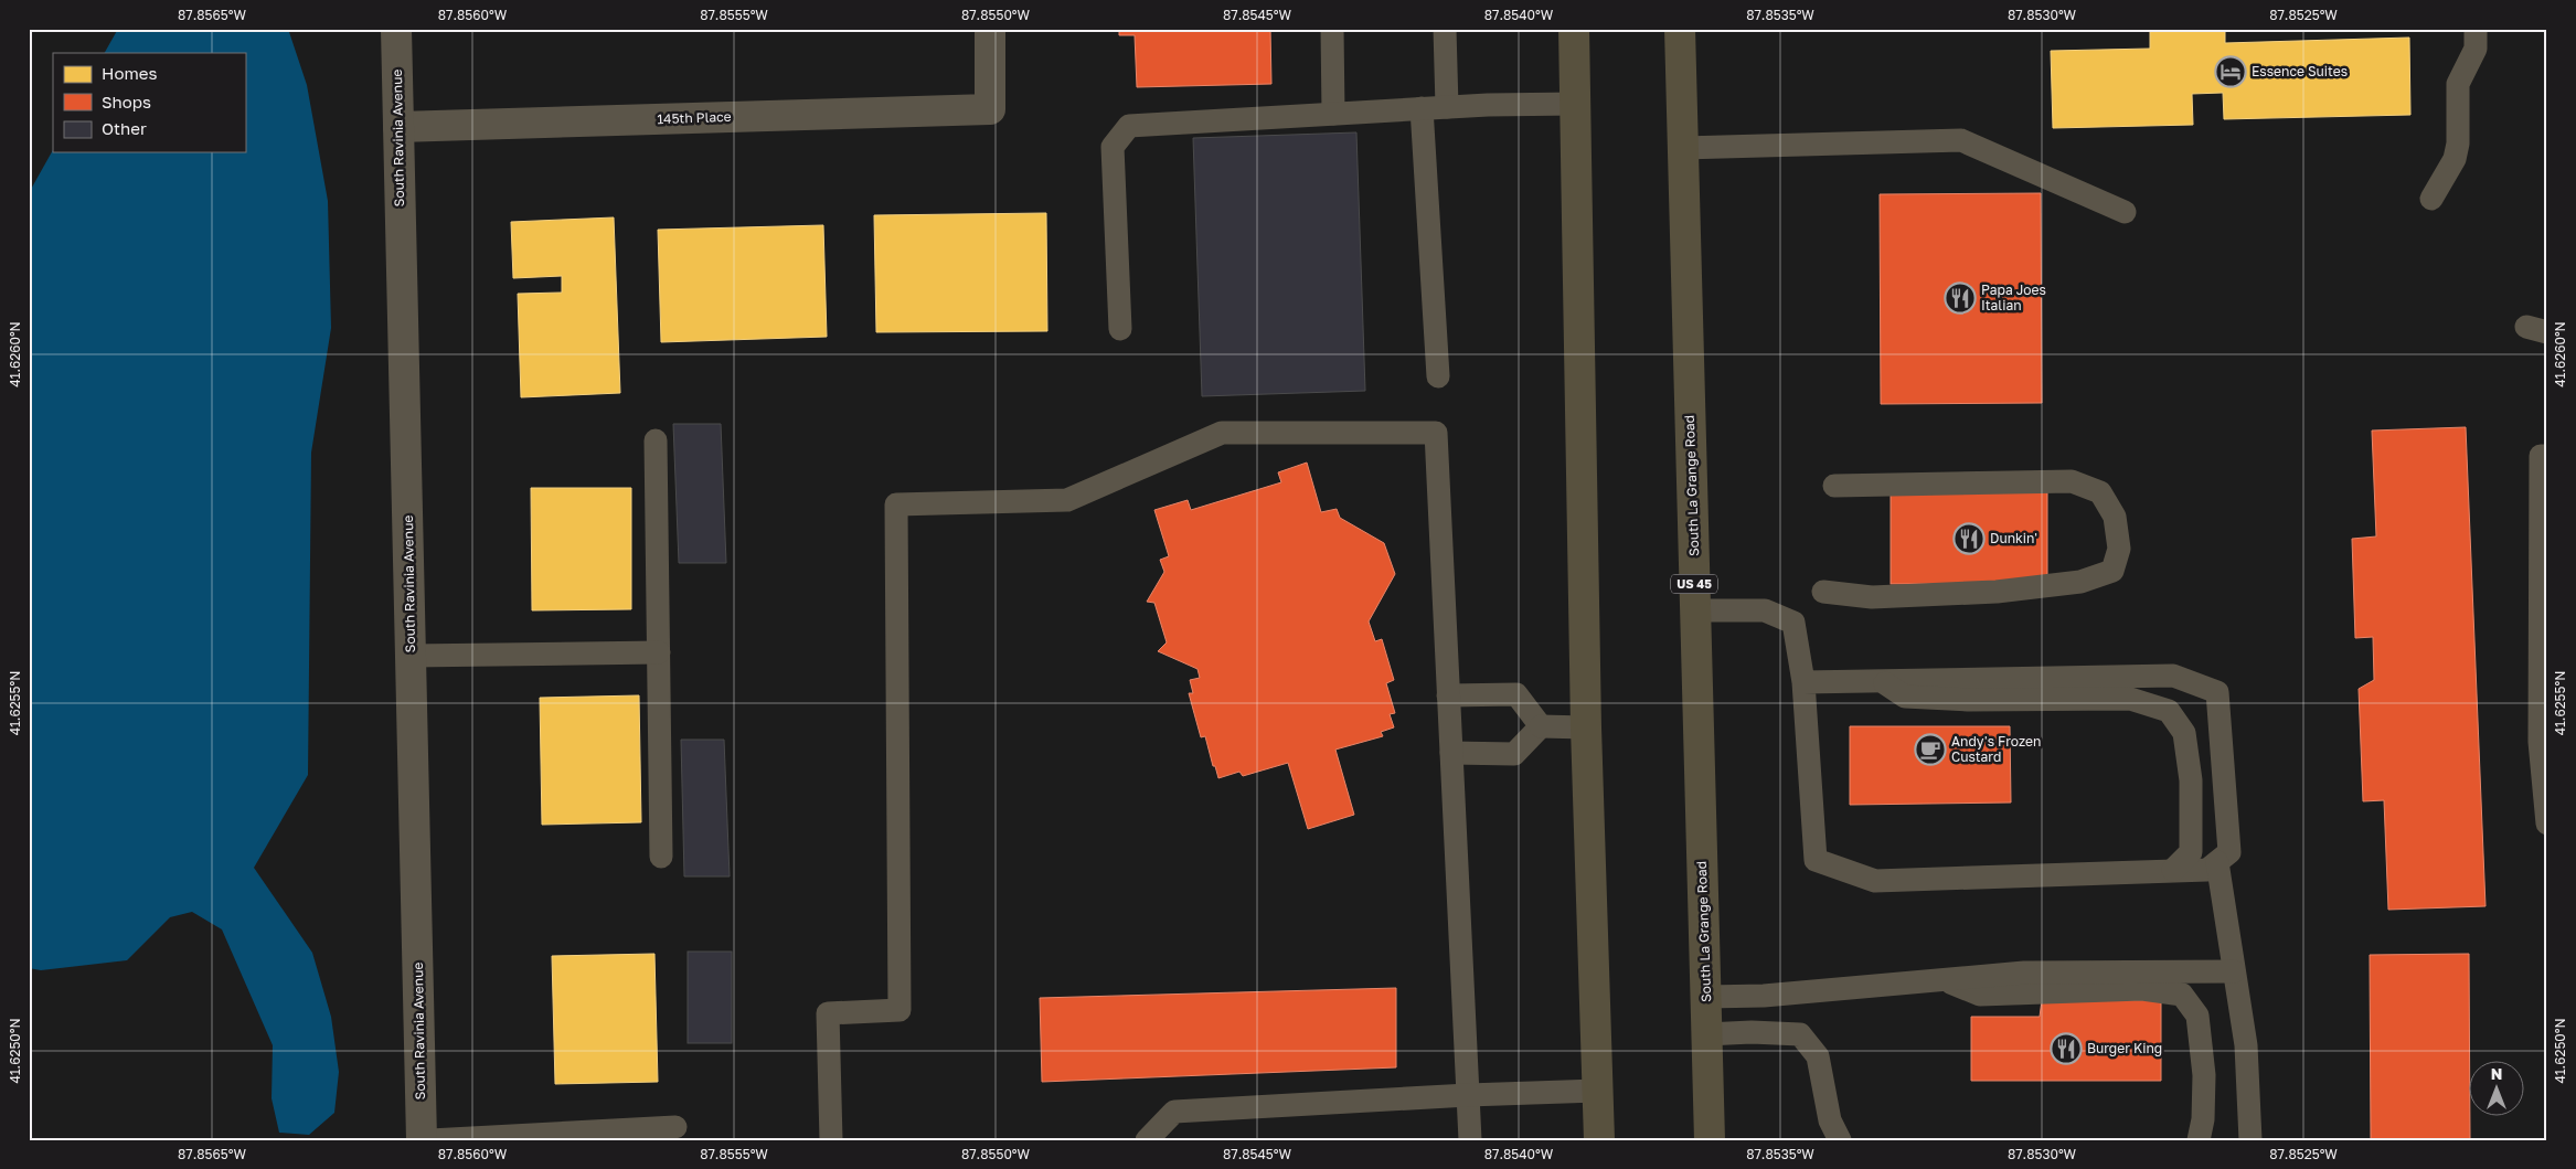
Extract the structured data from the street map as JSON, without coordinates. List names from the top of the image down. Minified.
{"streets":{"highway":["South La Grange Road","US 45"],"street":["145th Place","South Ravinia Avenue"]},"crossings":[["145th Place","South Ravinia Avenue"]],"places":{"hotel":["Essence Suites"],"restaurant":["Papa Joes Italian","Dunkin'","Burger King"],"cafe":["Andy's Frozen Custard"]},"legend":["Homes","Shops","Other"],"north":"top","coordinates":["87.8565°W","87.8560°W","87.8555°W","87.8550°W","87.8545°W","87.8540°W","87.8535°W","87.8530°W","87.8525°W","41.6260°N","41.6255°N","41.6250°N"]}
